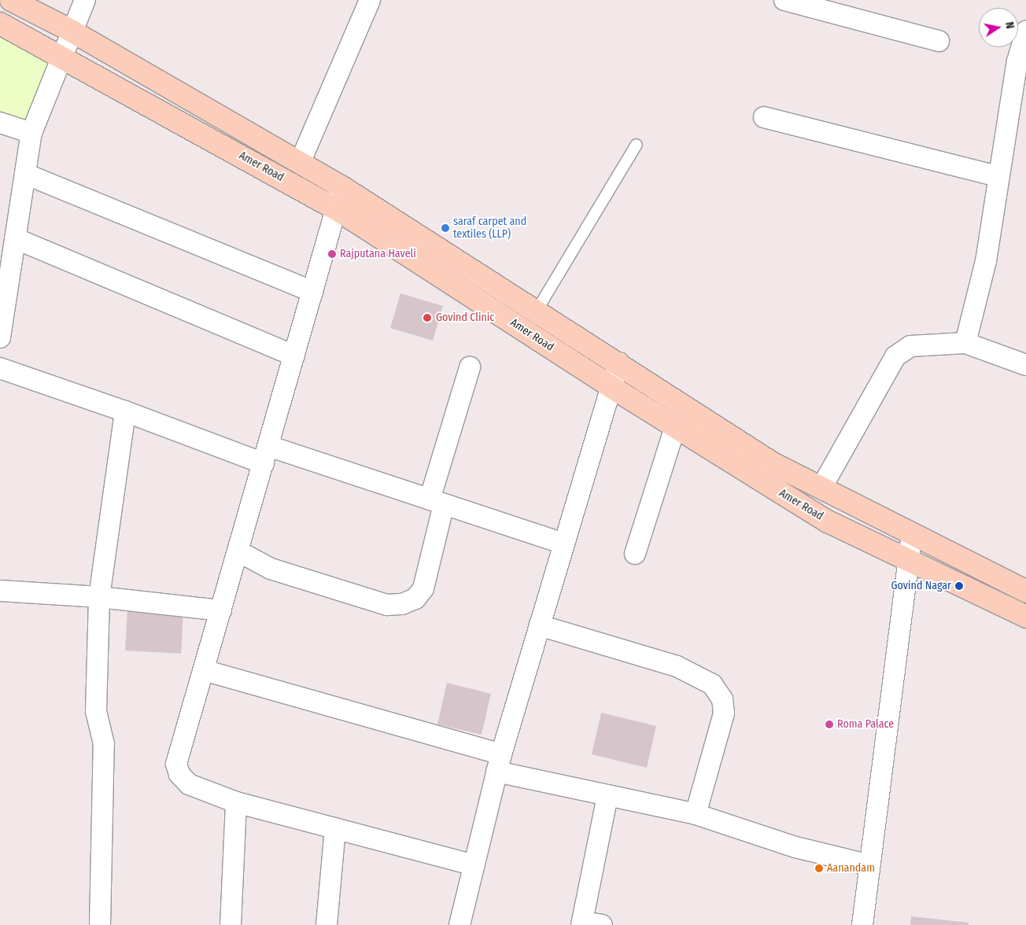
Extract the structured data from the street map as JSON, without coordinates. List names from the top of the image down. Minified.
{"streets":{"main road":["Amer Road"]},"places":["saraf carpet and textiles (LLP)","Rajputana Haveli","Govind Clinic","Govind Nagar","Roma Palace","Aanandam"],"north":"right"}
